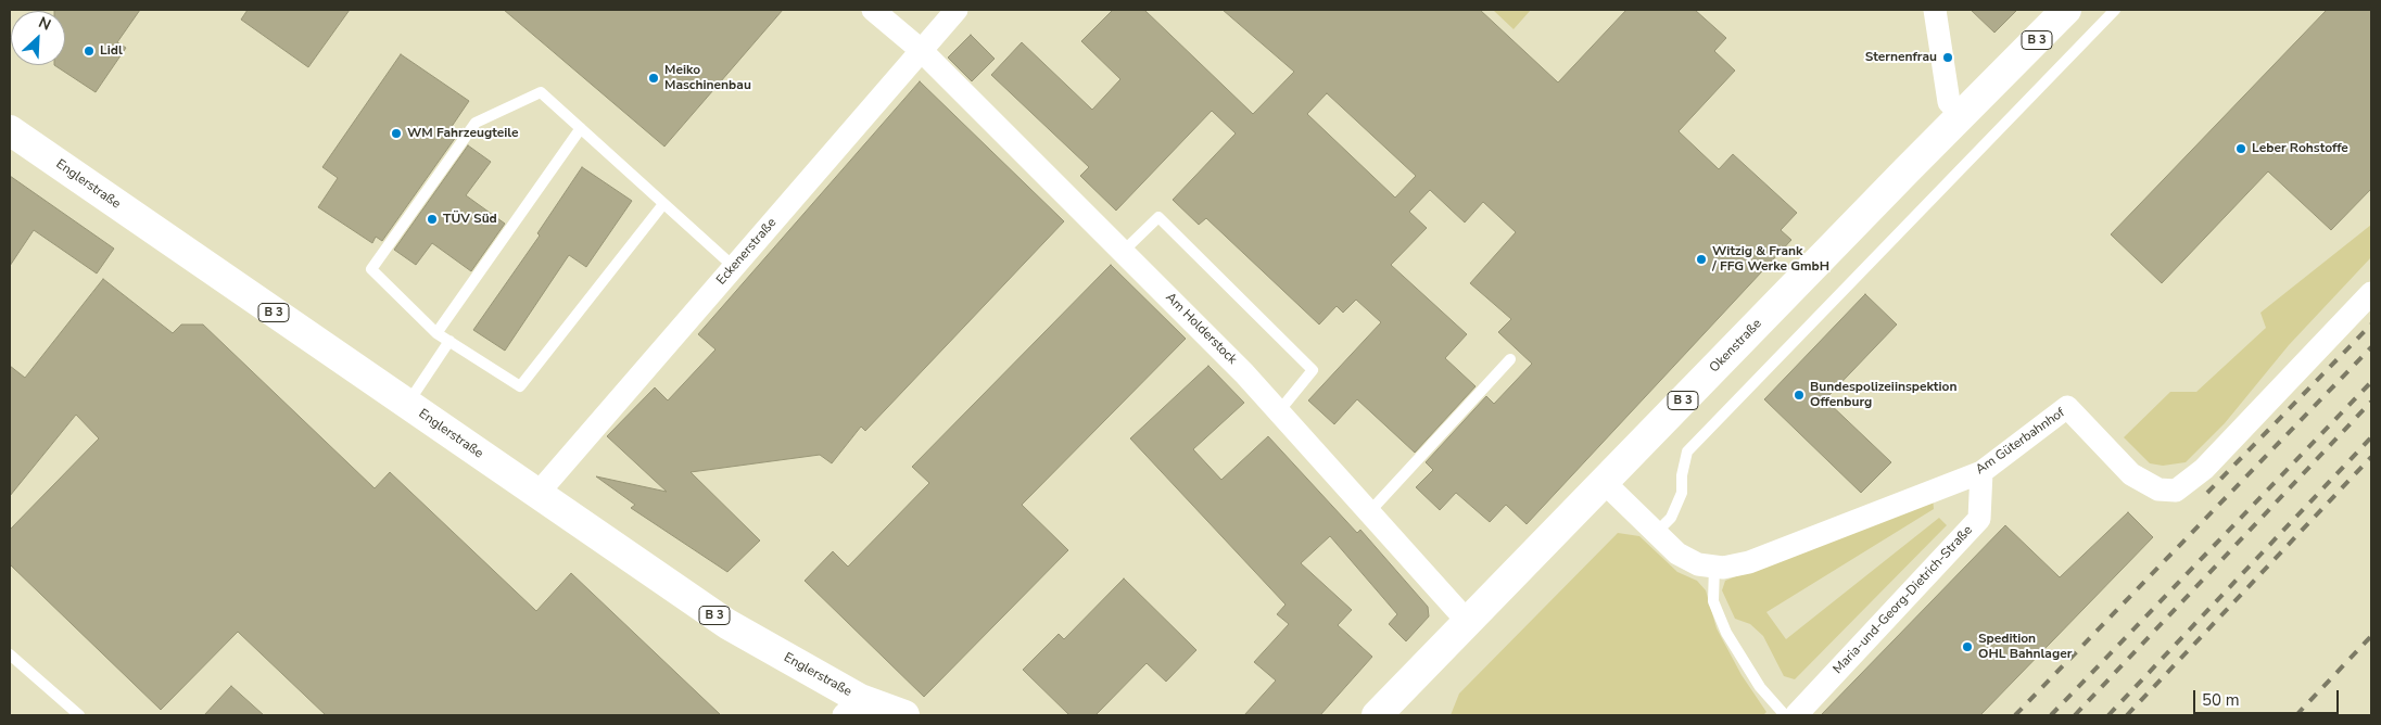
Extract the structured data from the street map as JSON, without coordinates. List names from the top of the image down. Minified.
{"streets":{"main road":["B 3","Englerstraße","Okenstraße"],"street":["Eckenerstraße","Am Holderstock","Am Güterbahnhof","Maria-und-Georg-Dietrich-Straße"]},"crossings":[["B 3","Okenstraße"],["Englerstraße","Eckenerstraße"],["Eckenerstraße","Am Holderstock"],["Am Holderstock","Okenstraße"],["Okenstraße","Am Güterbahnhof"],["Am Güterbahnhof","Maria-und-Georg-Dietrich-Straße"]],"places":["Lidl","Sternenfrau","Meiko Maschinenbau","WM Fahrzeugteile","Leber Rohstoffe","TÜV Süd","Witzig & Frank / FFG Werke GmbH","Bundespolizeiinspektion Offenburg","Spedition OHL Bahnlager"],"scale_bar":"50 m","north":"top right"}
